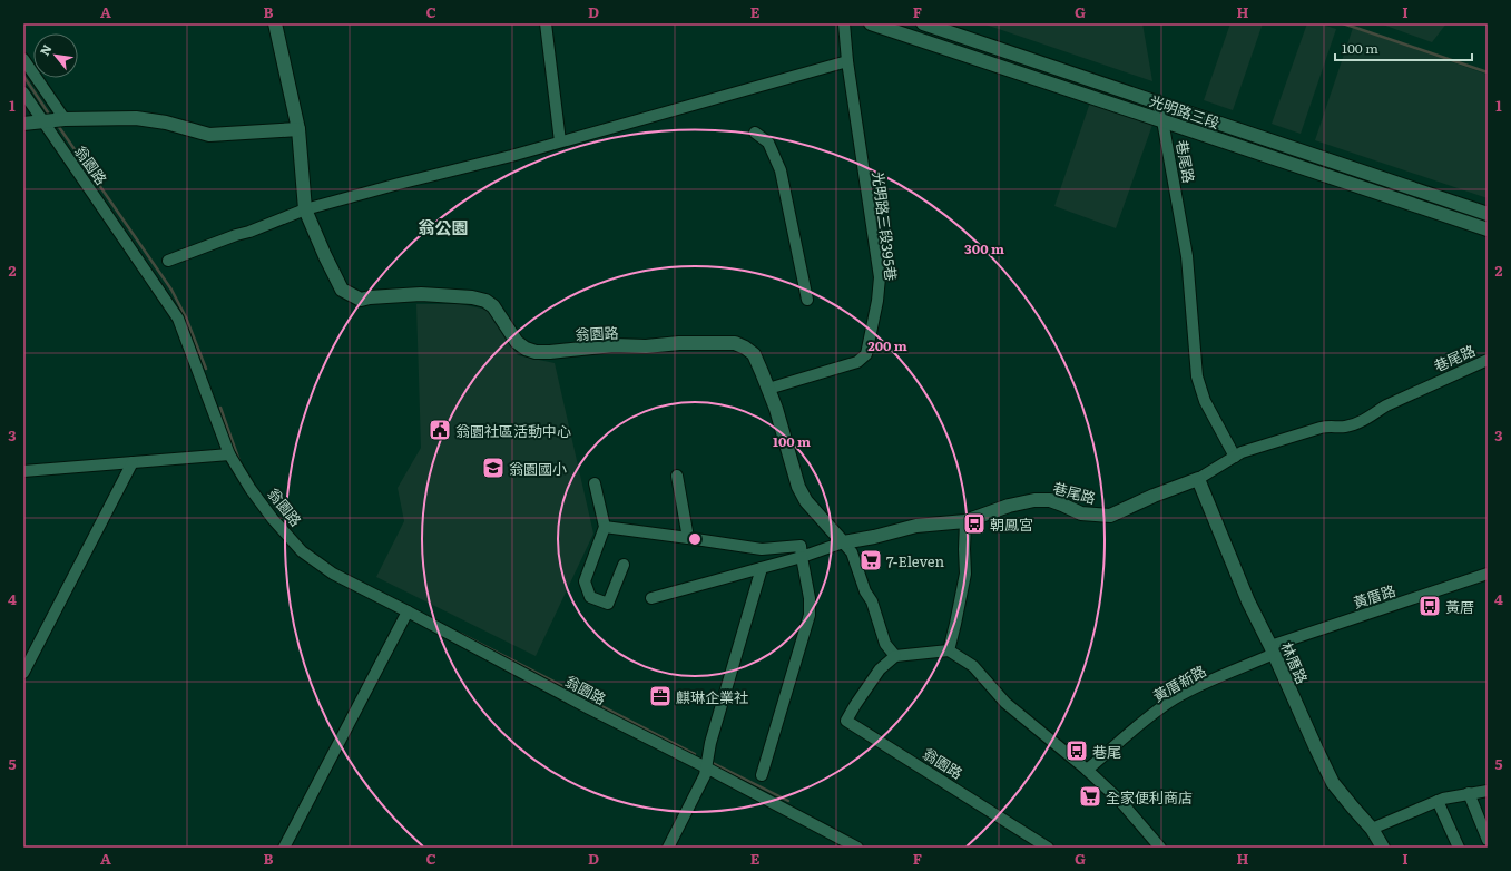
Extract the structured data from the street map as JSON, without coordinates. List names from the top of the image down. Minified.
{"streets":{"street":["光明路三段","巷尾路","翁園路","光明路三段395巷","黃厝路","林厝路","黃厝新路"]},"crossings":[["光明路三段","巷尾路"],["巷尾路","翁園路"],["巷尾路","林厝路"],["翁園路","光明路三段395巷"],["黃厝路","林厝路"],["黃厝路","黃厝新路"],["林厝路","黃厝新路"]],"districts":["翁公園"],"places":{"public building":["翁園社區活動中心"],"school or university":["翁園國小"],"bus stop":["朝鳳宮","黃厝","巷尾"],"supermarket":["7-Eleven","全家便利商店"],"office":["麒琳企業社"]},"scale_bar":"100 m","north":"top left","grid":{"columns":["A","B","C","D","E","F","G","H","I"],"rows":["1","2","3","4","5"]},"rings":["300 m","200 m","100 m"]}
